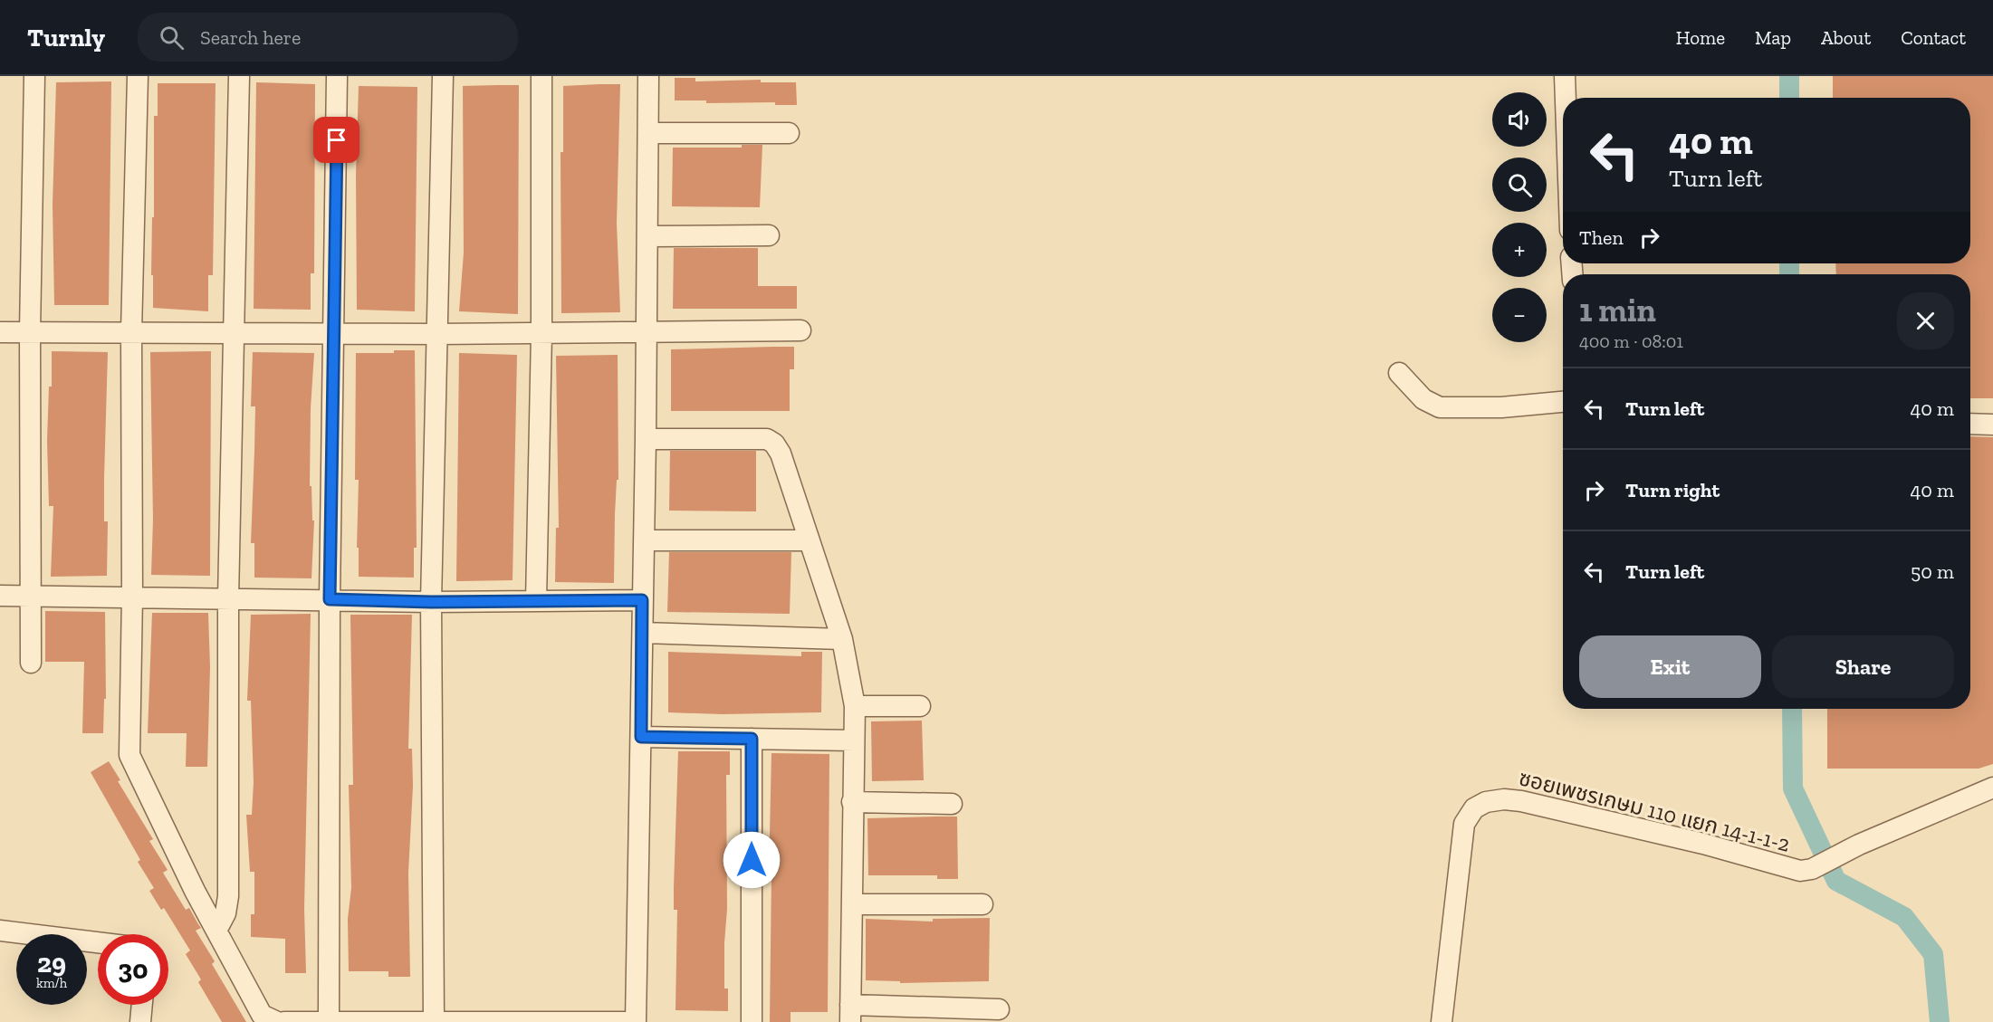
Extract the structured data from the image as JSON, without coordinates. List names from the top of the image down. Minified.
{"streets":{"street":["ซอยเพชรเกษม 110 แยก 14-1-1-2"]},"page":{"header":"Turnly","search":"Search here","nav":["Home","Map","About","Contact"],"map_buttons":["+","−"],"turn":["40 m","Turn left"],"then":"Then","heading":["1 min","400 m · 08:01"],"list":[{"name":"Turn left","value":"40 m"},{"name":"Turn right","value":"40 m"},{"name":"Turn left","value":"50 m"}],"buttons":["Exit","Share"],"speed":"29 km/h","limit":"30"}}
